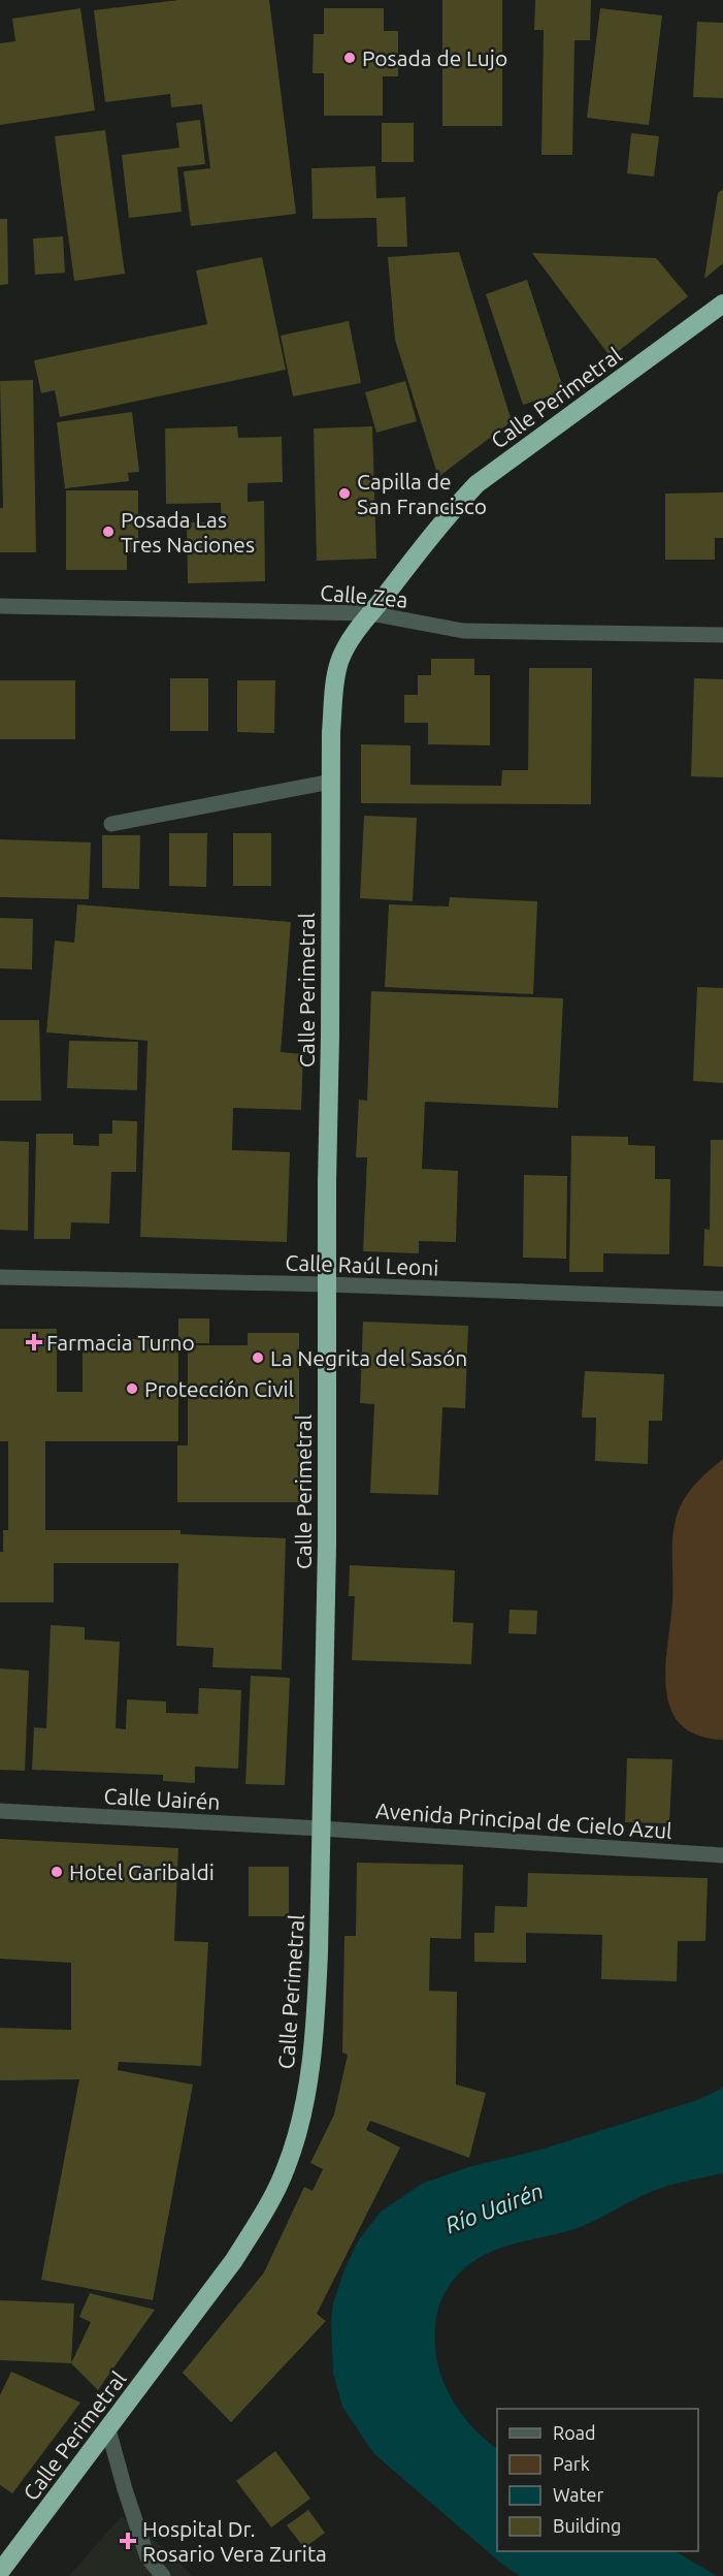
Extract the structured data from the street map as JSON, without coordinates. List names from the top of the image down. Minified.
{"streets":{"highway":["Calle Perimetral"],"street":["Calle Zea","Calle Raúl Leoni","Calle Uairén","Avenida Principal de Cielo Azul"]},"crossings":[["Calle Perimetral","Calle Zea"],["Calle Perimetral","Calle Raúl Leoni"],["Calle Perimetral","Calle Uairén"],["Calle Perimetral","Avenida Principal de Cielo Azul"],["Calle Uairén","Avenida Principal de Cielo Azul"]],"water":["Río Uairén"],"places":{"other":["Posada de Lujo","Capilla de San Francisco","Posada Las Tres Naciones","La Negrita del Sasón","Protección Civil","Hotel Garibaldi"],"health":["Farmacia Turno","Hospital Dr. Rosario Vera Zurita"]},"legend":["Road","Park","Water","Building"]}
